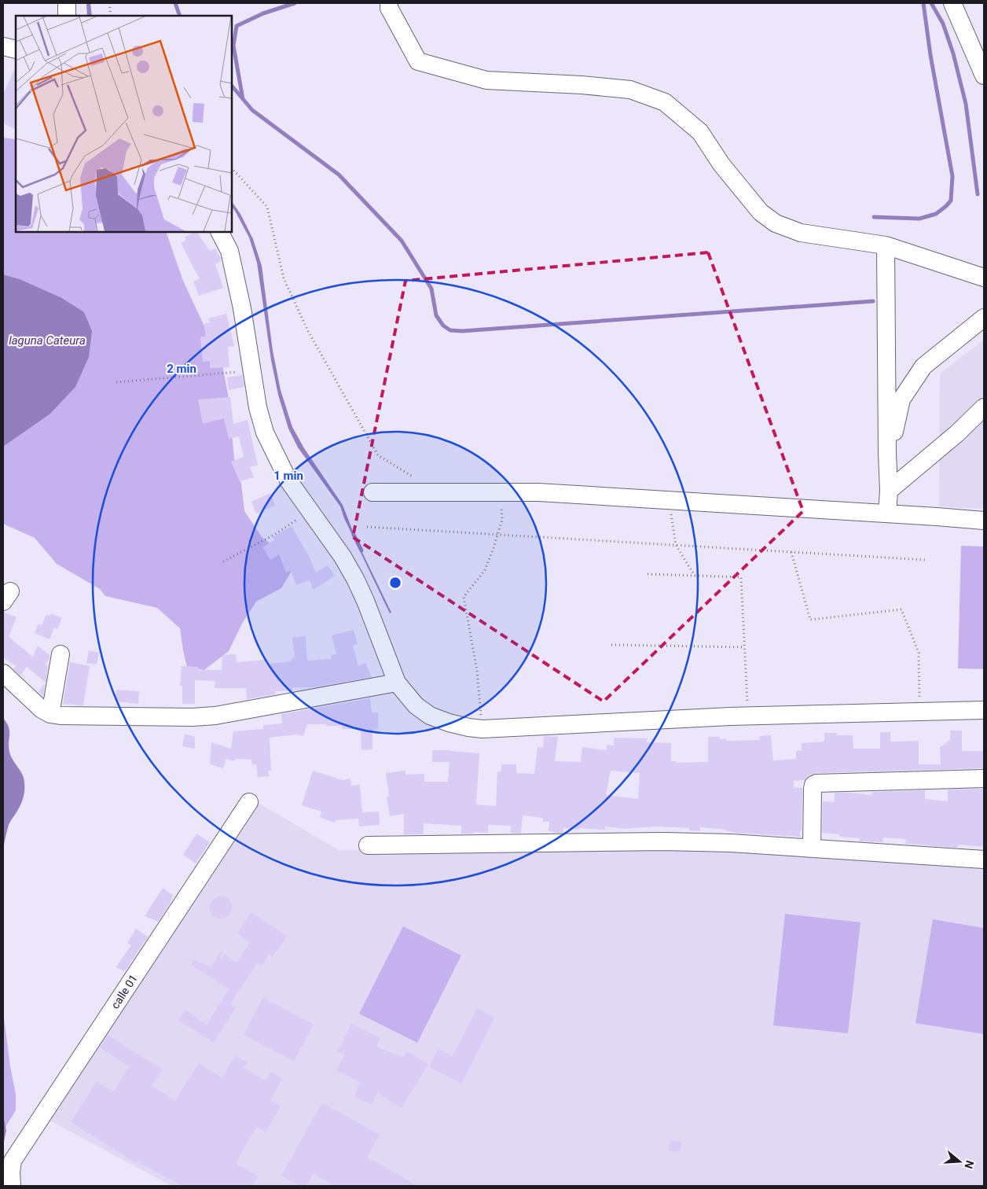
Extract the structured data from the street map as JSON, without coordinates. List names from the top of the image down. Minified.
{"streets":{"street":["calle 01"]},"water":["laguna Cateura"],"north":"right","rings":["2 min","1 min"]}
